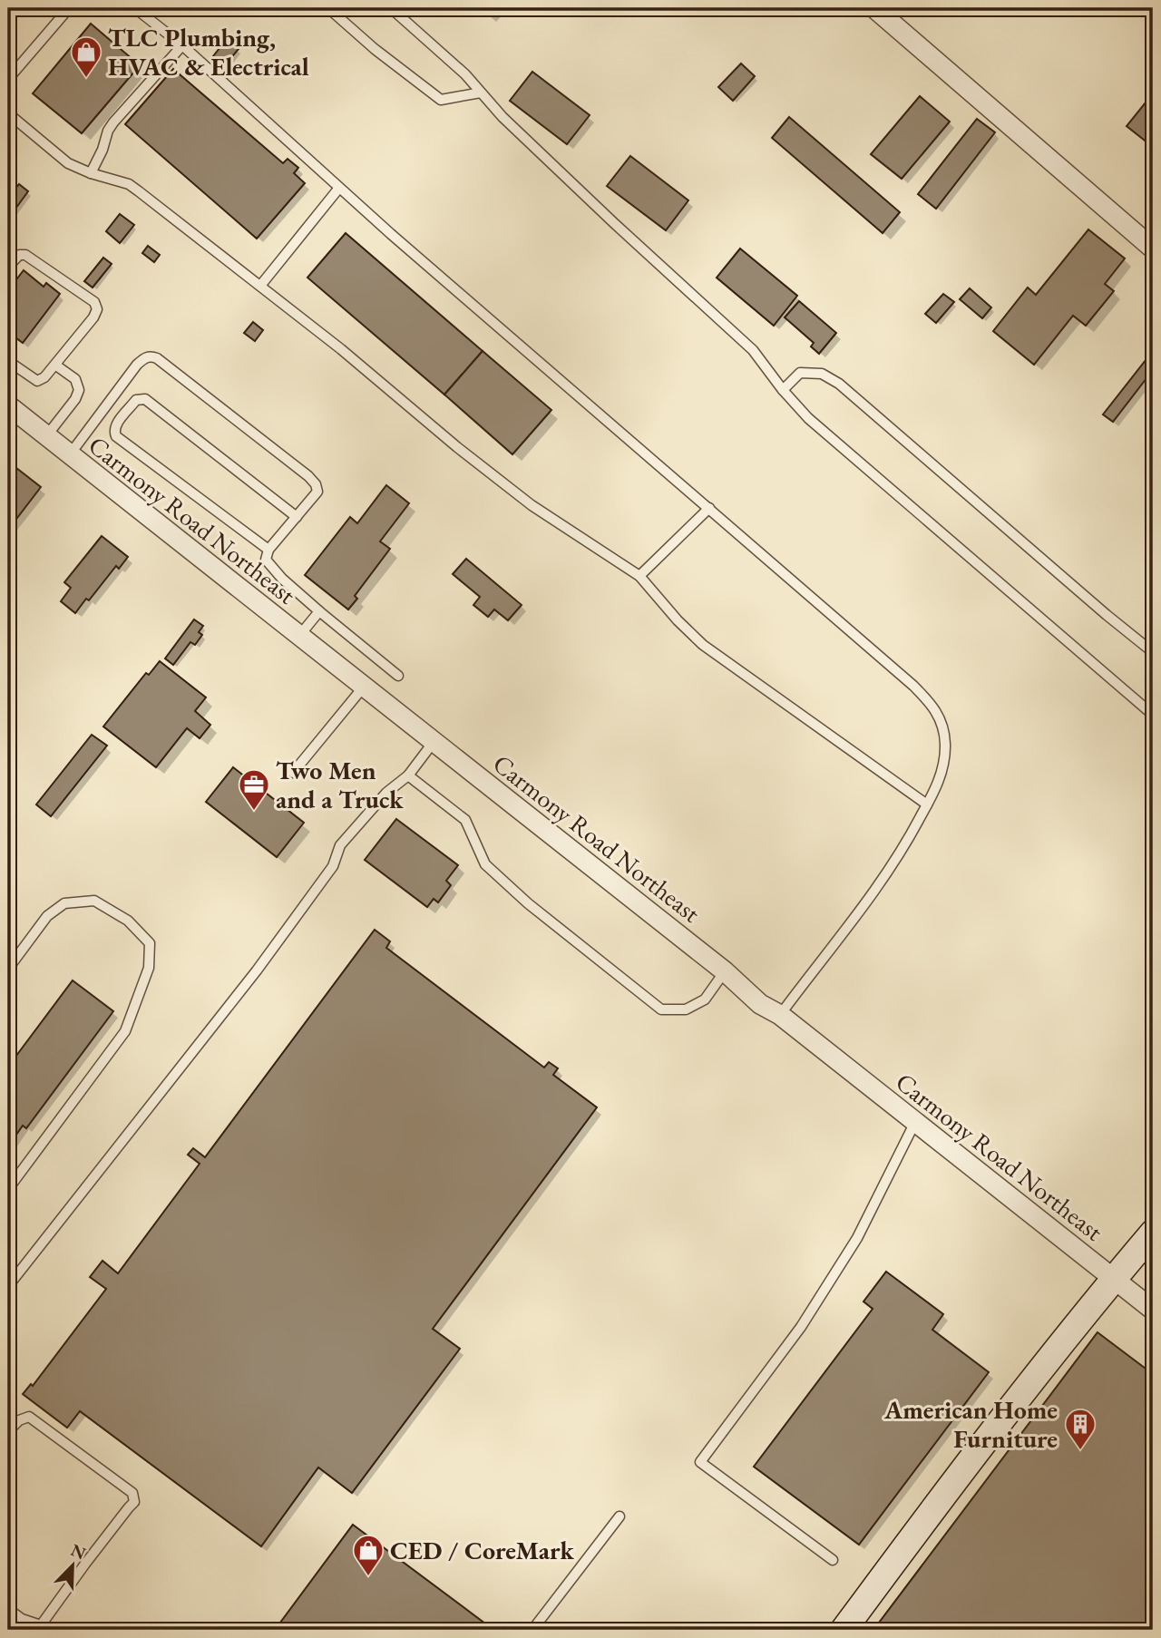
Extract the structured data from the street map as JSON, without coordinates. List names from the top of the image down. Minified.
{"streets":{"street":["Carmony Road Northeast"]},"places":{"shop":["TLC Plumbing, HVAC & Electrical","CED / CoreMark"],"office":["Two Men and a Truck"],"building":["American Home Furniture"]},"north":"top right"}
